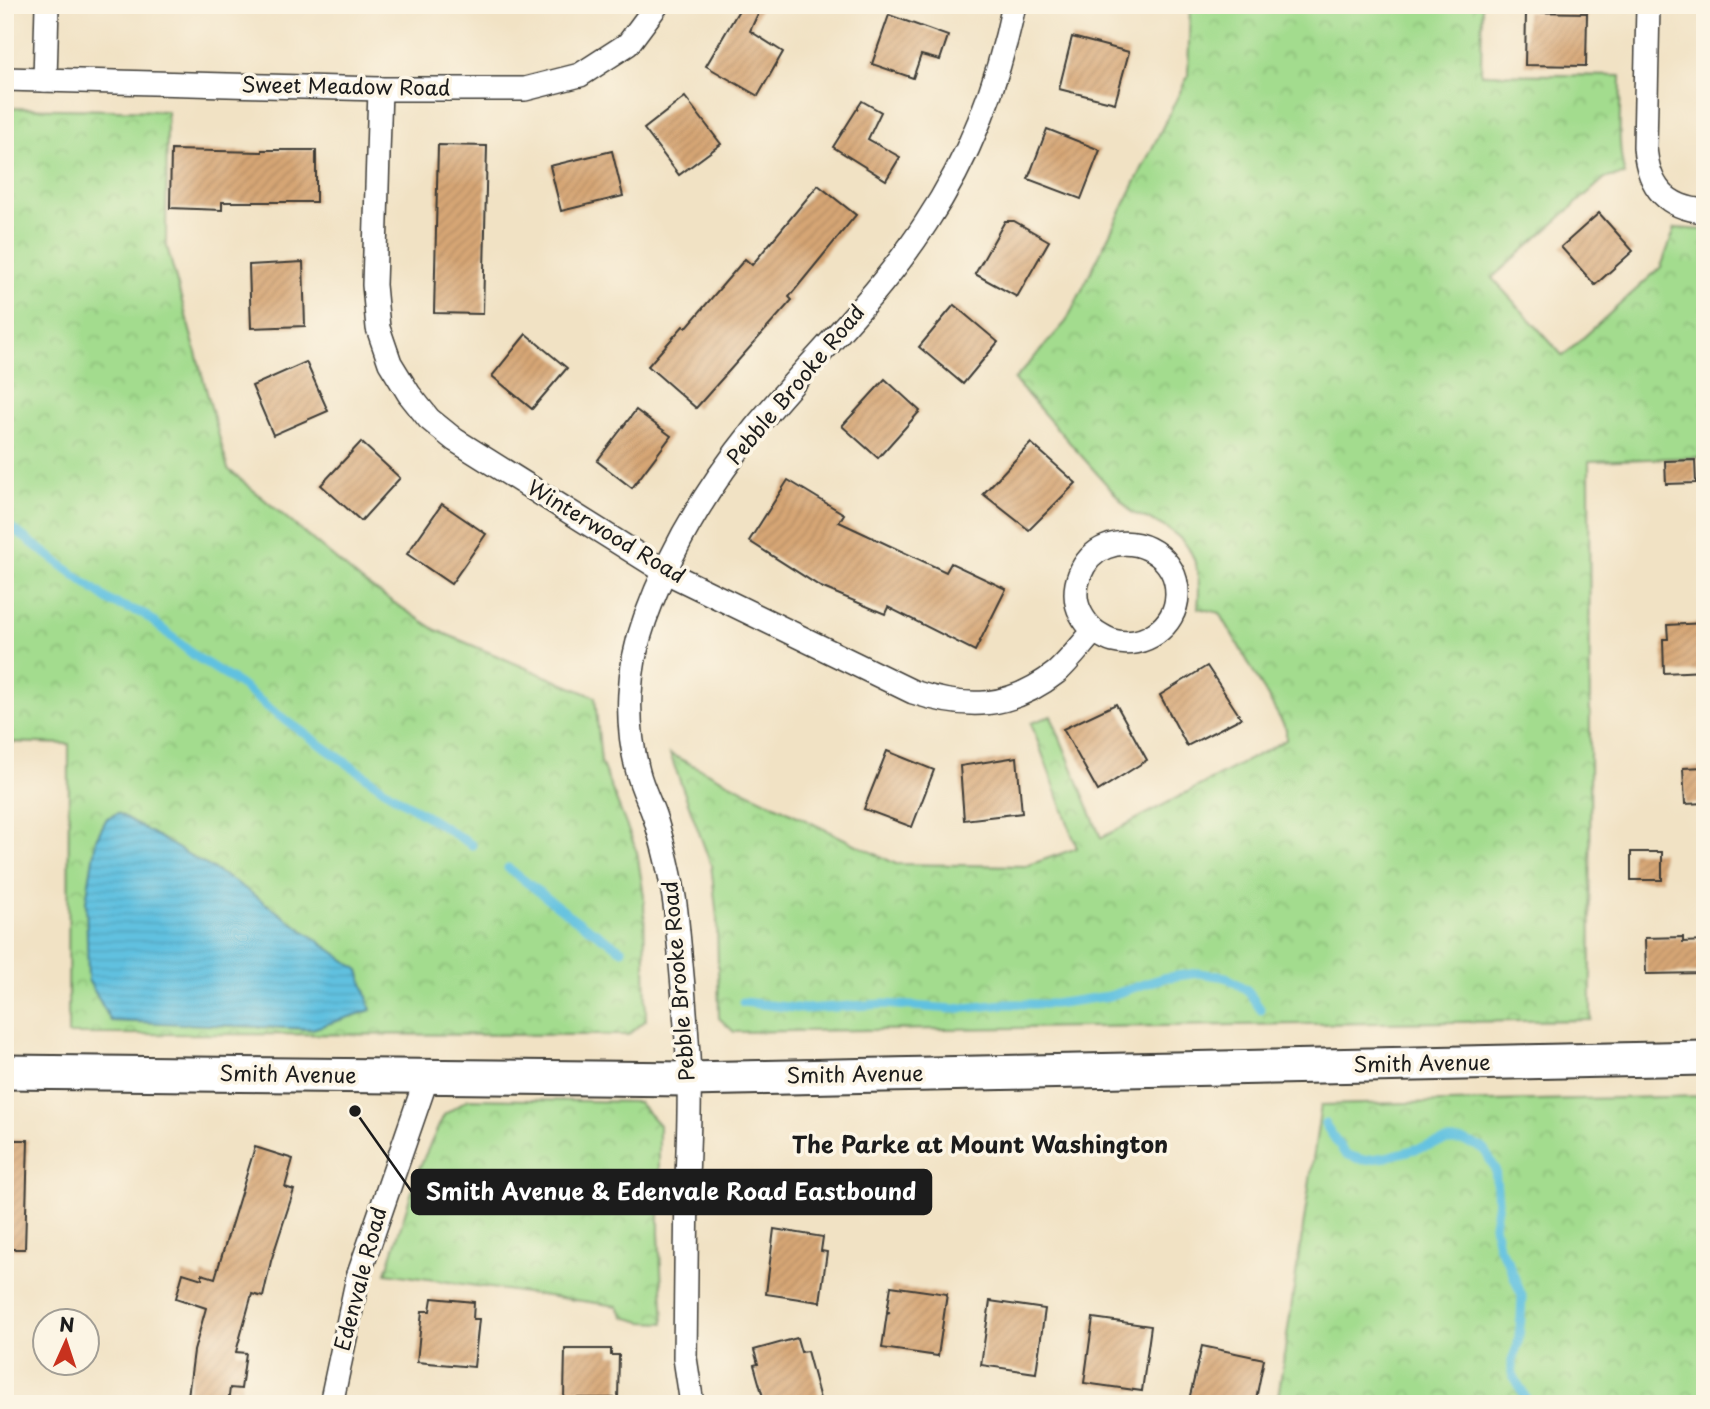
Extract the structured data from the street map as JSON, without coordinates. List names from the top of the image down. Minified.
{"streets":{"main road":["Smith Avenue"],"street":["Sweet Meadow Road","Pebble Brooke Road","Winterwood Road","Edenvale Road"]},"crossings":[["Sweet Meadow Road","Winterwood Road"],["Pebble Brooke Road","Winterwood Road"],["Pebble Brooke Road","Smith Avenue"],["Smith Avenue","Edenvale Road"]],"districts":["The Parke at Mount Washington"],"places":["Smith Avenue & Edenvale Road Eastbound"],"north":"top"}
